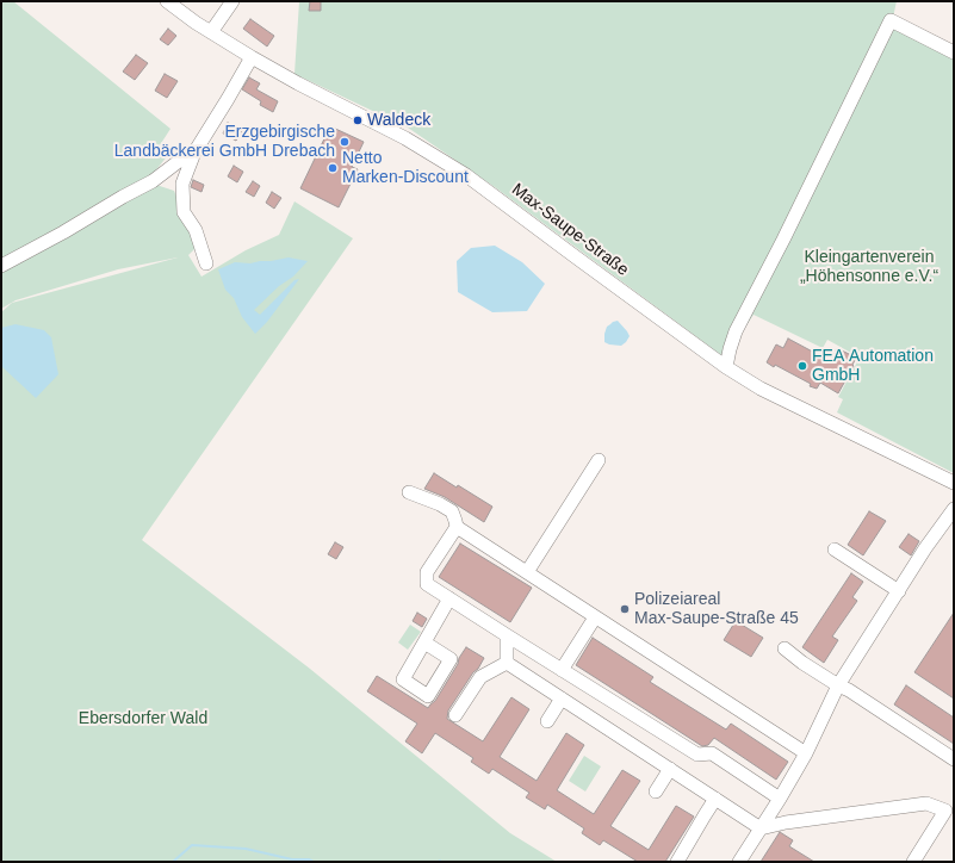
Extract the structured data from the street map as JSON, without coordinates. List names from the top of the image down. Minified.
{"streets":{"street":["Max-Saupe-Straße"]},"parks":["Kleingartenverein „Höhensonne e.V.“","Ebersdorfer Wald"],"places":["Waldeck","Erzgebirgische Landbäckerei GmbH Drebach","Netto Marken-Discount","FEA Automation GmbH","Polizeiareal Max-Saupe-Straße 45"]}
